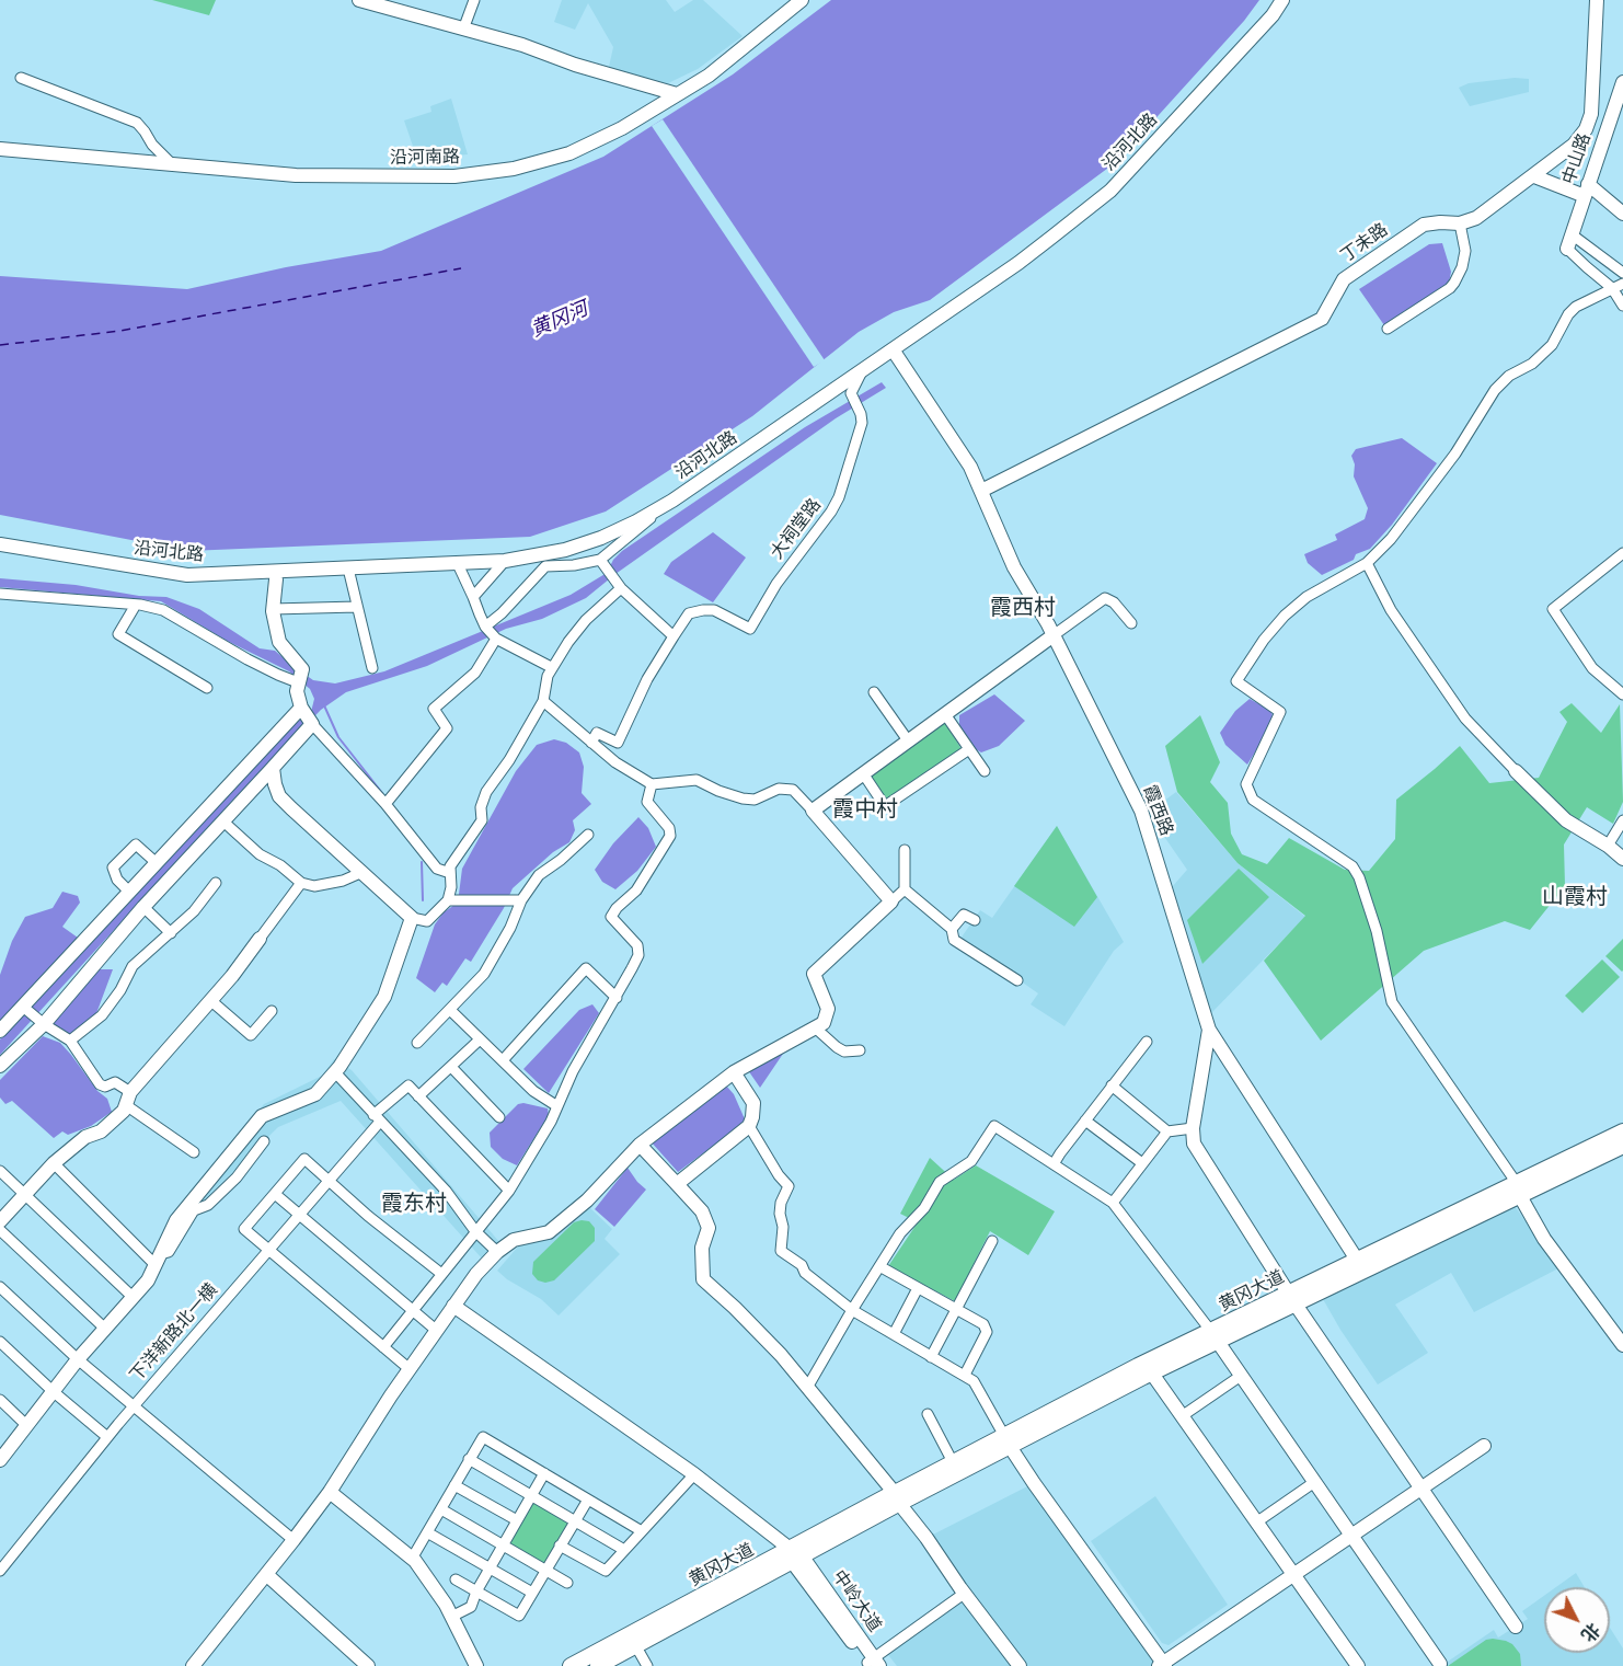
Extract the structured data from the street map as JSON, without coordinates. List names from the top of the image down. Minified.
{"streets":{"main road":["黄冈大道"],"street":["沿河北路","沿河南路","中山路","丁未路","大祠堂路","霞西路","下洋新路北一横","中岭大道"]},"crossings":[["沿河北路","大祠堂路"],["沿河北路","霞西路"],["丁未路","霞西路"]],"districts":["霞西村","霞中村","山霞村","霞东村"],"water":["黄冈河"],"north":"bottom right"}
